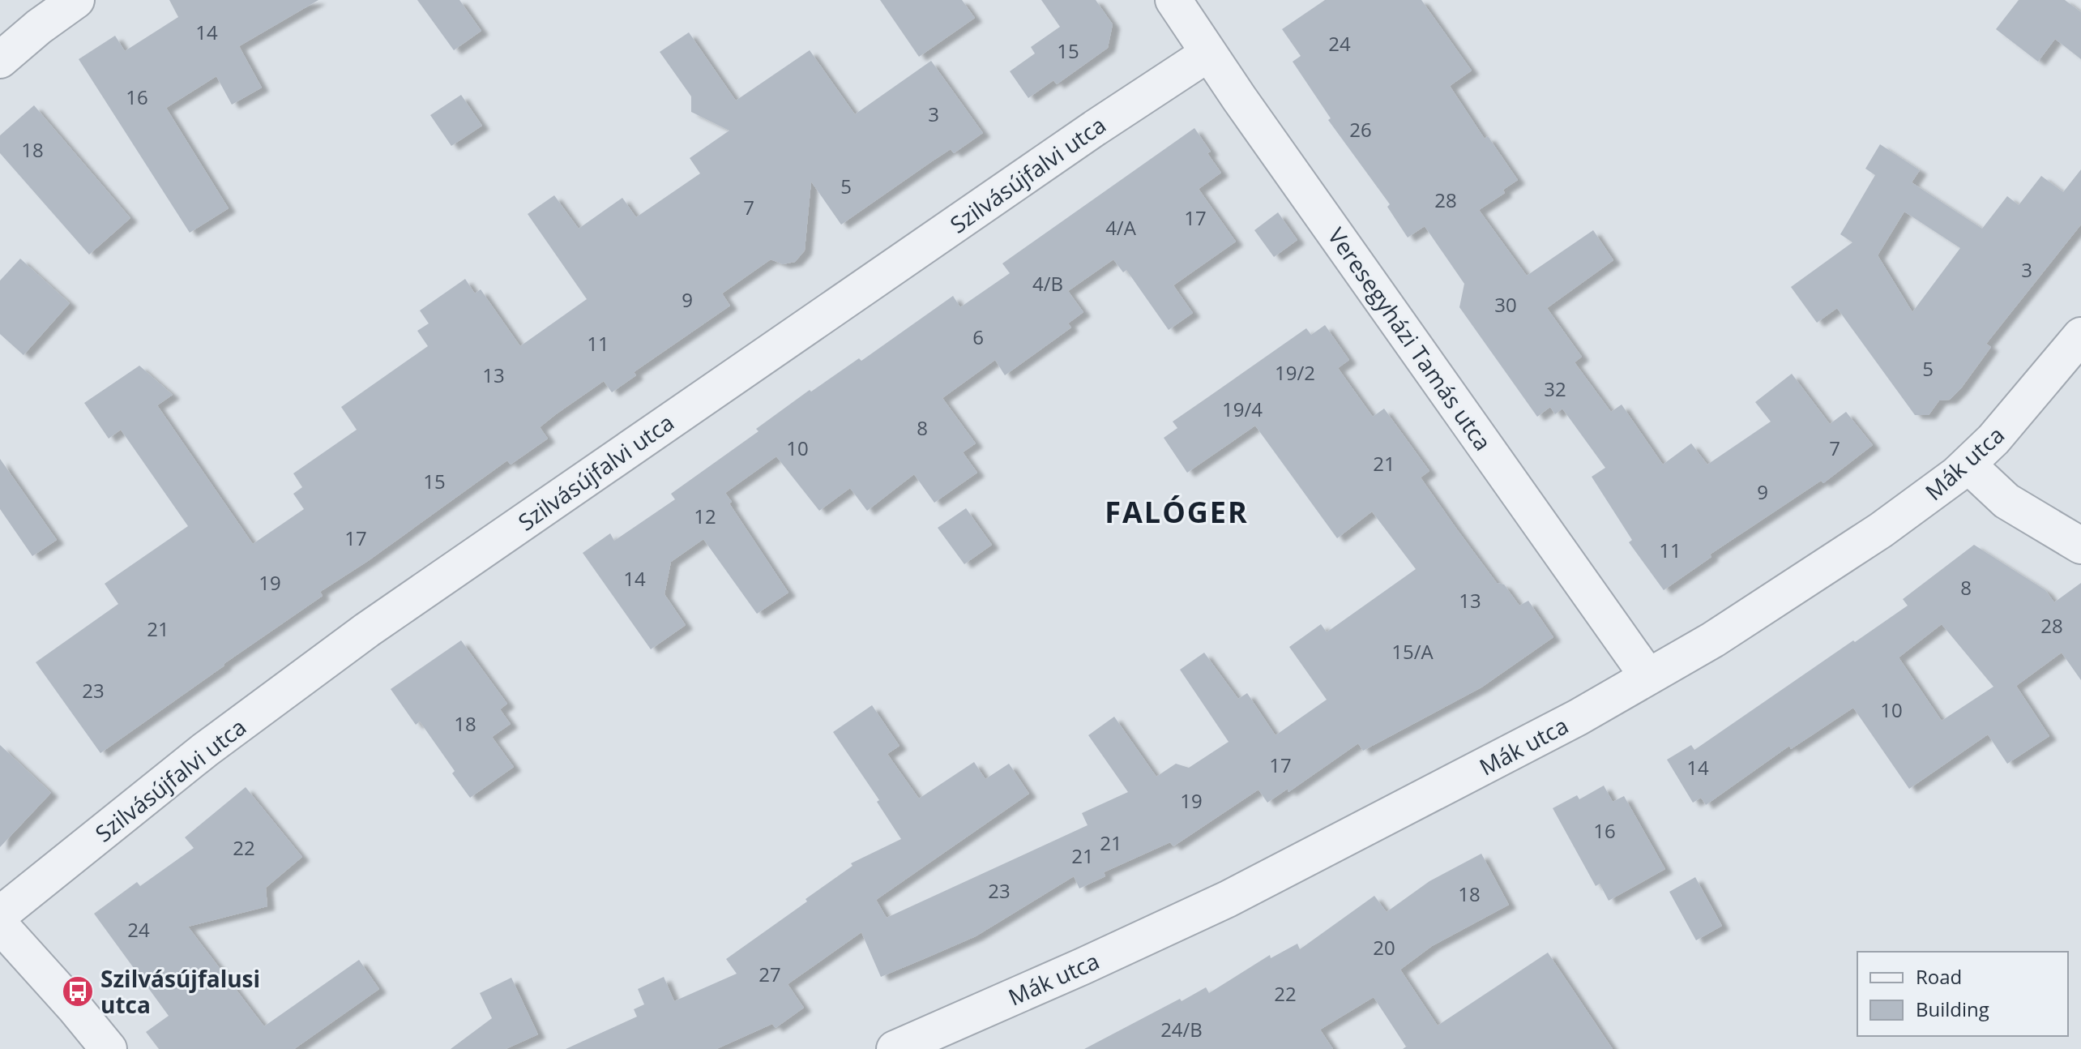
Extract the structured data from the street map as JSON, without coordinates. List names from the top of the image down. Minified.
{"streets":{"street":["Szilvásújfalvi utca","Veresegyházi Tamás utca","Mák utca"]},"crossings":[["Szilvásújfalvi utca","Veresegyházi Tamás utca"],["Veresegyházi Tamás utca","Mák utca"]],"districts":["FALÓGER"],"places":{"bus stop":["Szilvásújfalusi utca"]},"house_numbers":["14","24","15","16","3","26","18","5","28","7","17","4/A","3","4/B","9","30","6","11","5","19/2","13","32","19/4","8","10","7","21","15","9","12","17","11","14","19","8","13","28","21","15/A","23","10","18","17","14","19","16","21","22","21","23","18","24","20","27","22","24/B"],"legend":["Road","Building"]}
